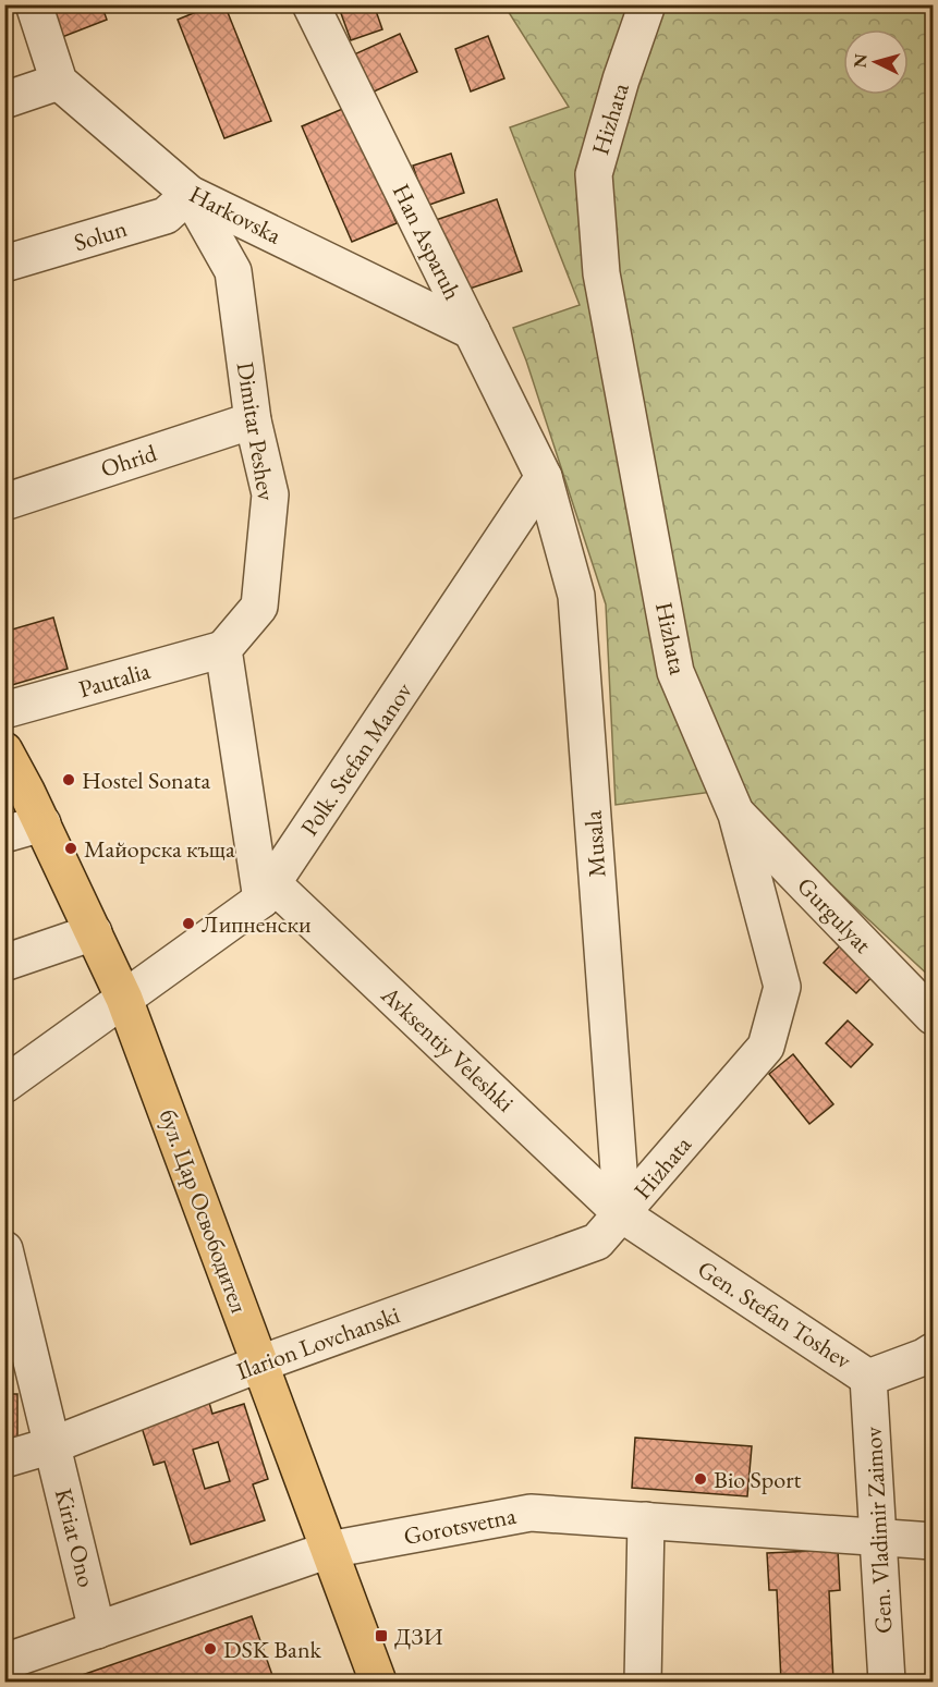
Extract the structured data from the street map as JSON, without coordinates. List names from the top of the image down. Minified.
{"streets":{"main road":["бул. Цар Освободител"],"street":["Hizhata","Harkovska","Solun","Han Asparuh","Dimitar Peshev","Ohrid","Pautalia","Polk. Stefan Manov","Musala","Gurgulyat","Avksentiy Veleshki","Gen. Stefan Toshev","Ilarion Lovchanski","Gorotsvetna","Gen. Vladimir Zaimov","Kiriat Ono"]},"crossings":[["Hizhata","Musala"],["Hizhata","Gurgulyat"],["Hizhata","Avksentiy Veleshki"],["Hizhata","Gen. Stefan Toshev"],["Hizhata","Ilarion Lovchanski"],["Harkovska","Solun"],["Harkovska","Han Asparuh"],["Harkovska","Dimitar Peshev"],["Solun","Dimitar Peshev"],["Han Asparuh","Polk. Stefan Manov"],["Han Asparuh","Musala"],["Dimitar Peshev","Ohrid"],["Dimitar Peshev","Pautalia"],["Polk. Stefan Manov","Musala"],["Polk. Stefan Manov","Avksentiy Veleshki"],["Polk. Stefan Manov","бул. Цар Освободител"],["Musala","Avksentiy Veleshki"],["Musala","Gen. Stefan Toshev"],["Musala","Ilarion Lovchanski"],["Avksentiy Veleshki","Gen. Stefan Toshev"],["Avksentiy Veleshki","Ilarion Lovchanski"],["бул. Цар Освободител","Ilarion Lovchanski"],["бул. Цар Освободител","Gorotsvetna"],["Gen. Stefan Toshev","Ilarion Lovchanski"],["Gen. Stefan Toshev","Gen. Vladimir Zaimov"],["Ilarion Lovchanski","Kiriat Ono"],["Gorotsvetna","Gen. Vladimir Zaimov"],["Gorotsvetna","Kiriat Ono"]],"places":{"other":["Hostel Sonata","Майорска къща","Липненски","Bio Sport","DSK Bank"],"transit":["ДЗИ"]},"north":"left"}
